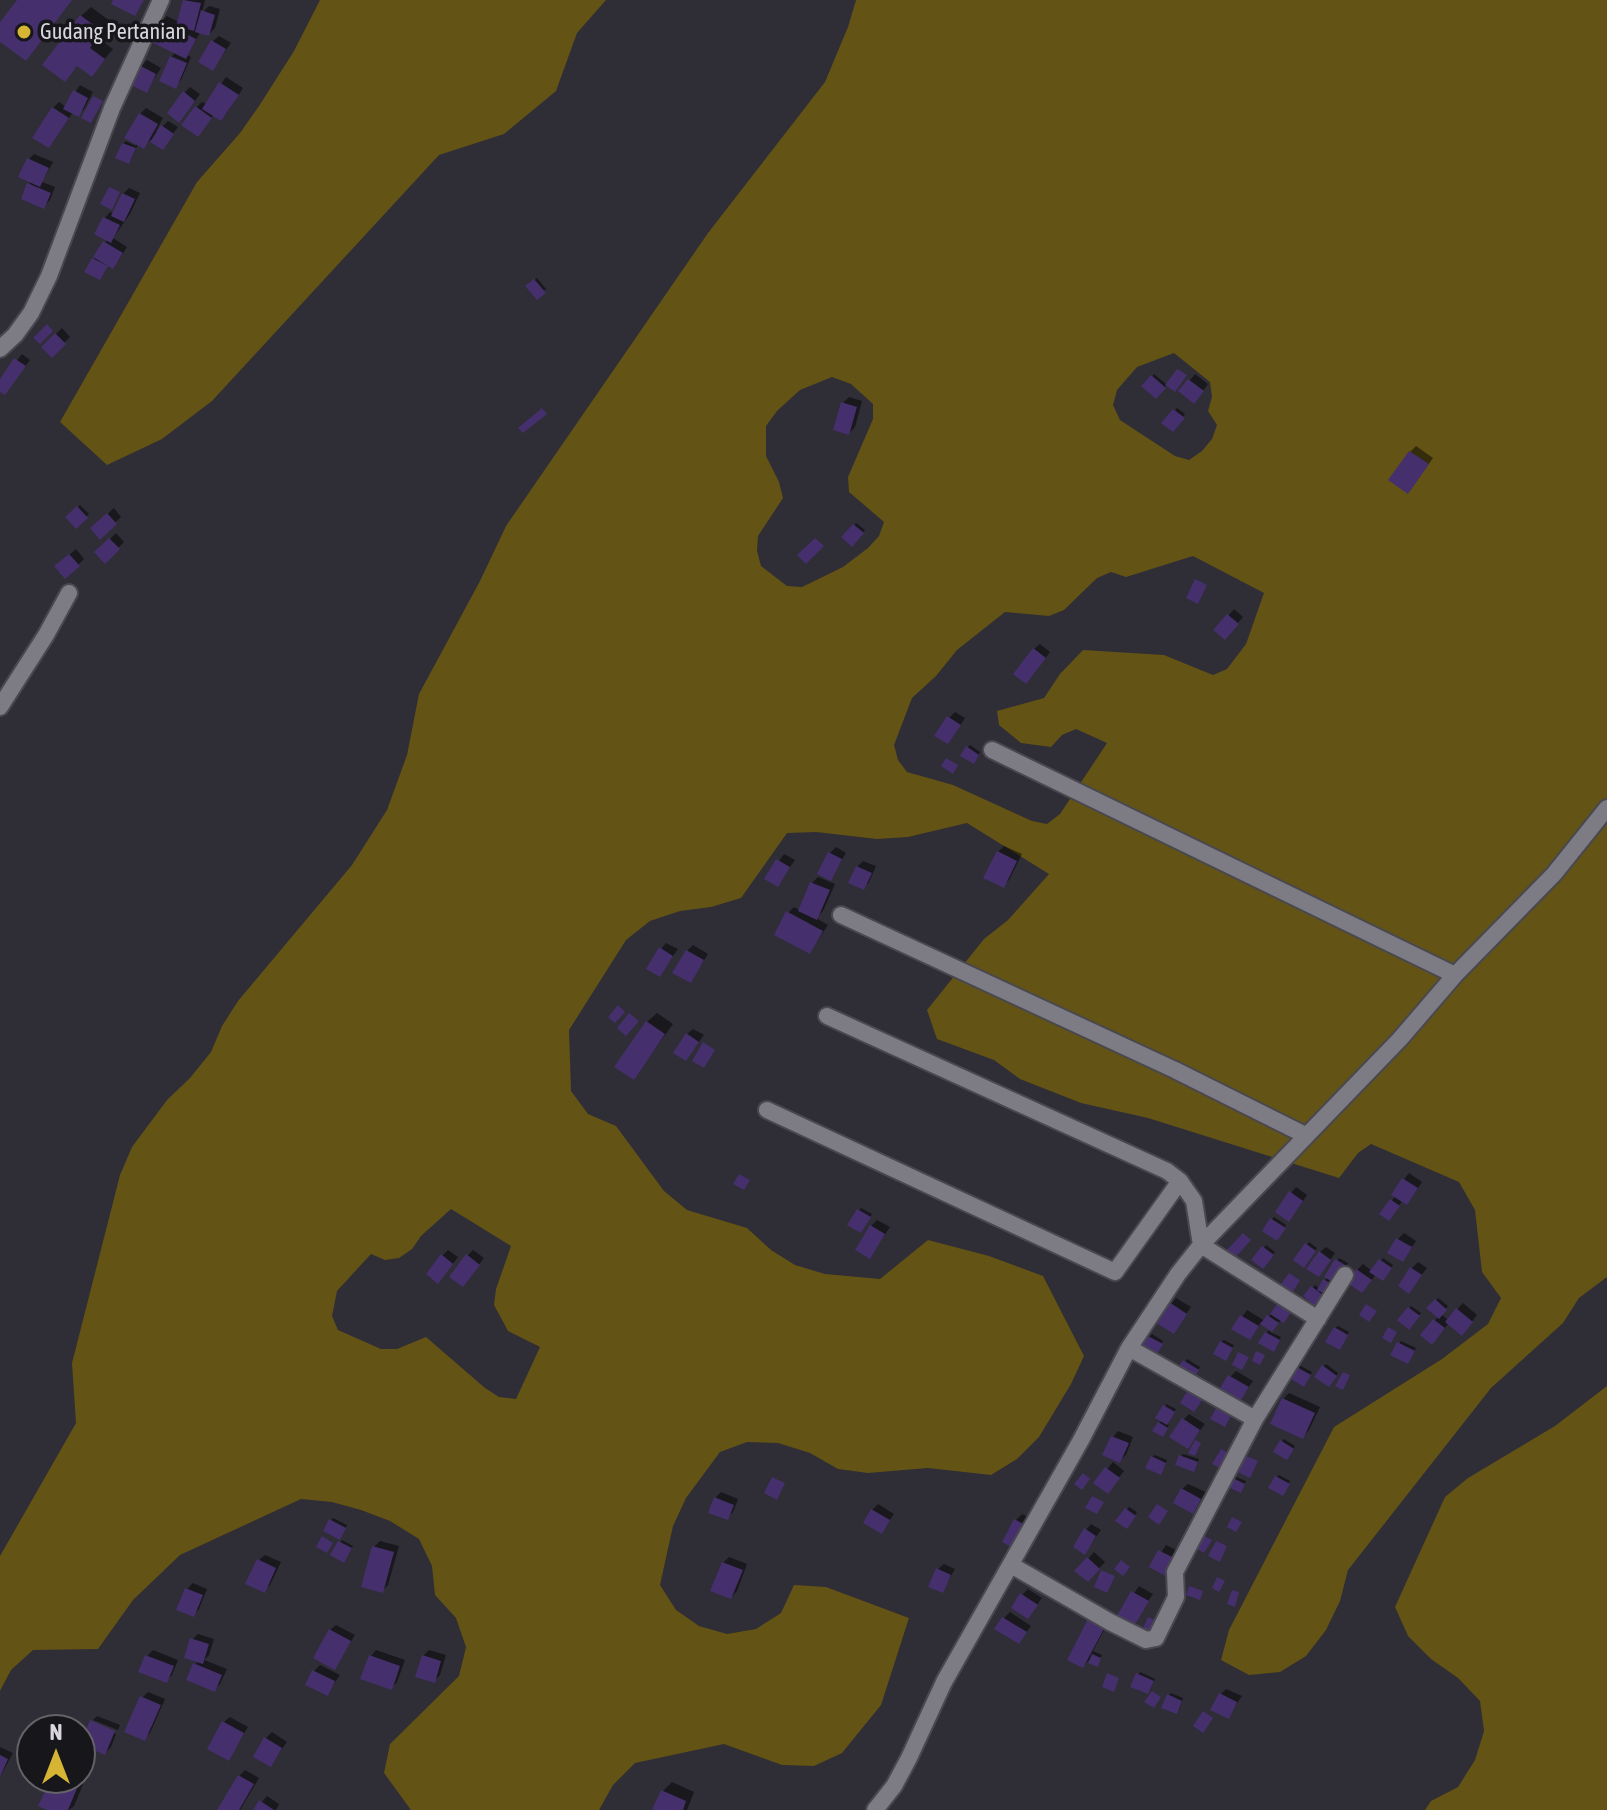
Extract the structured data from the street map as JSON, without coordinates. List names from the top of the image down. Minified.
{"places":["Gudang Pertanian"],"north":"top"}
